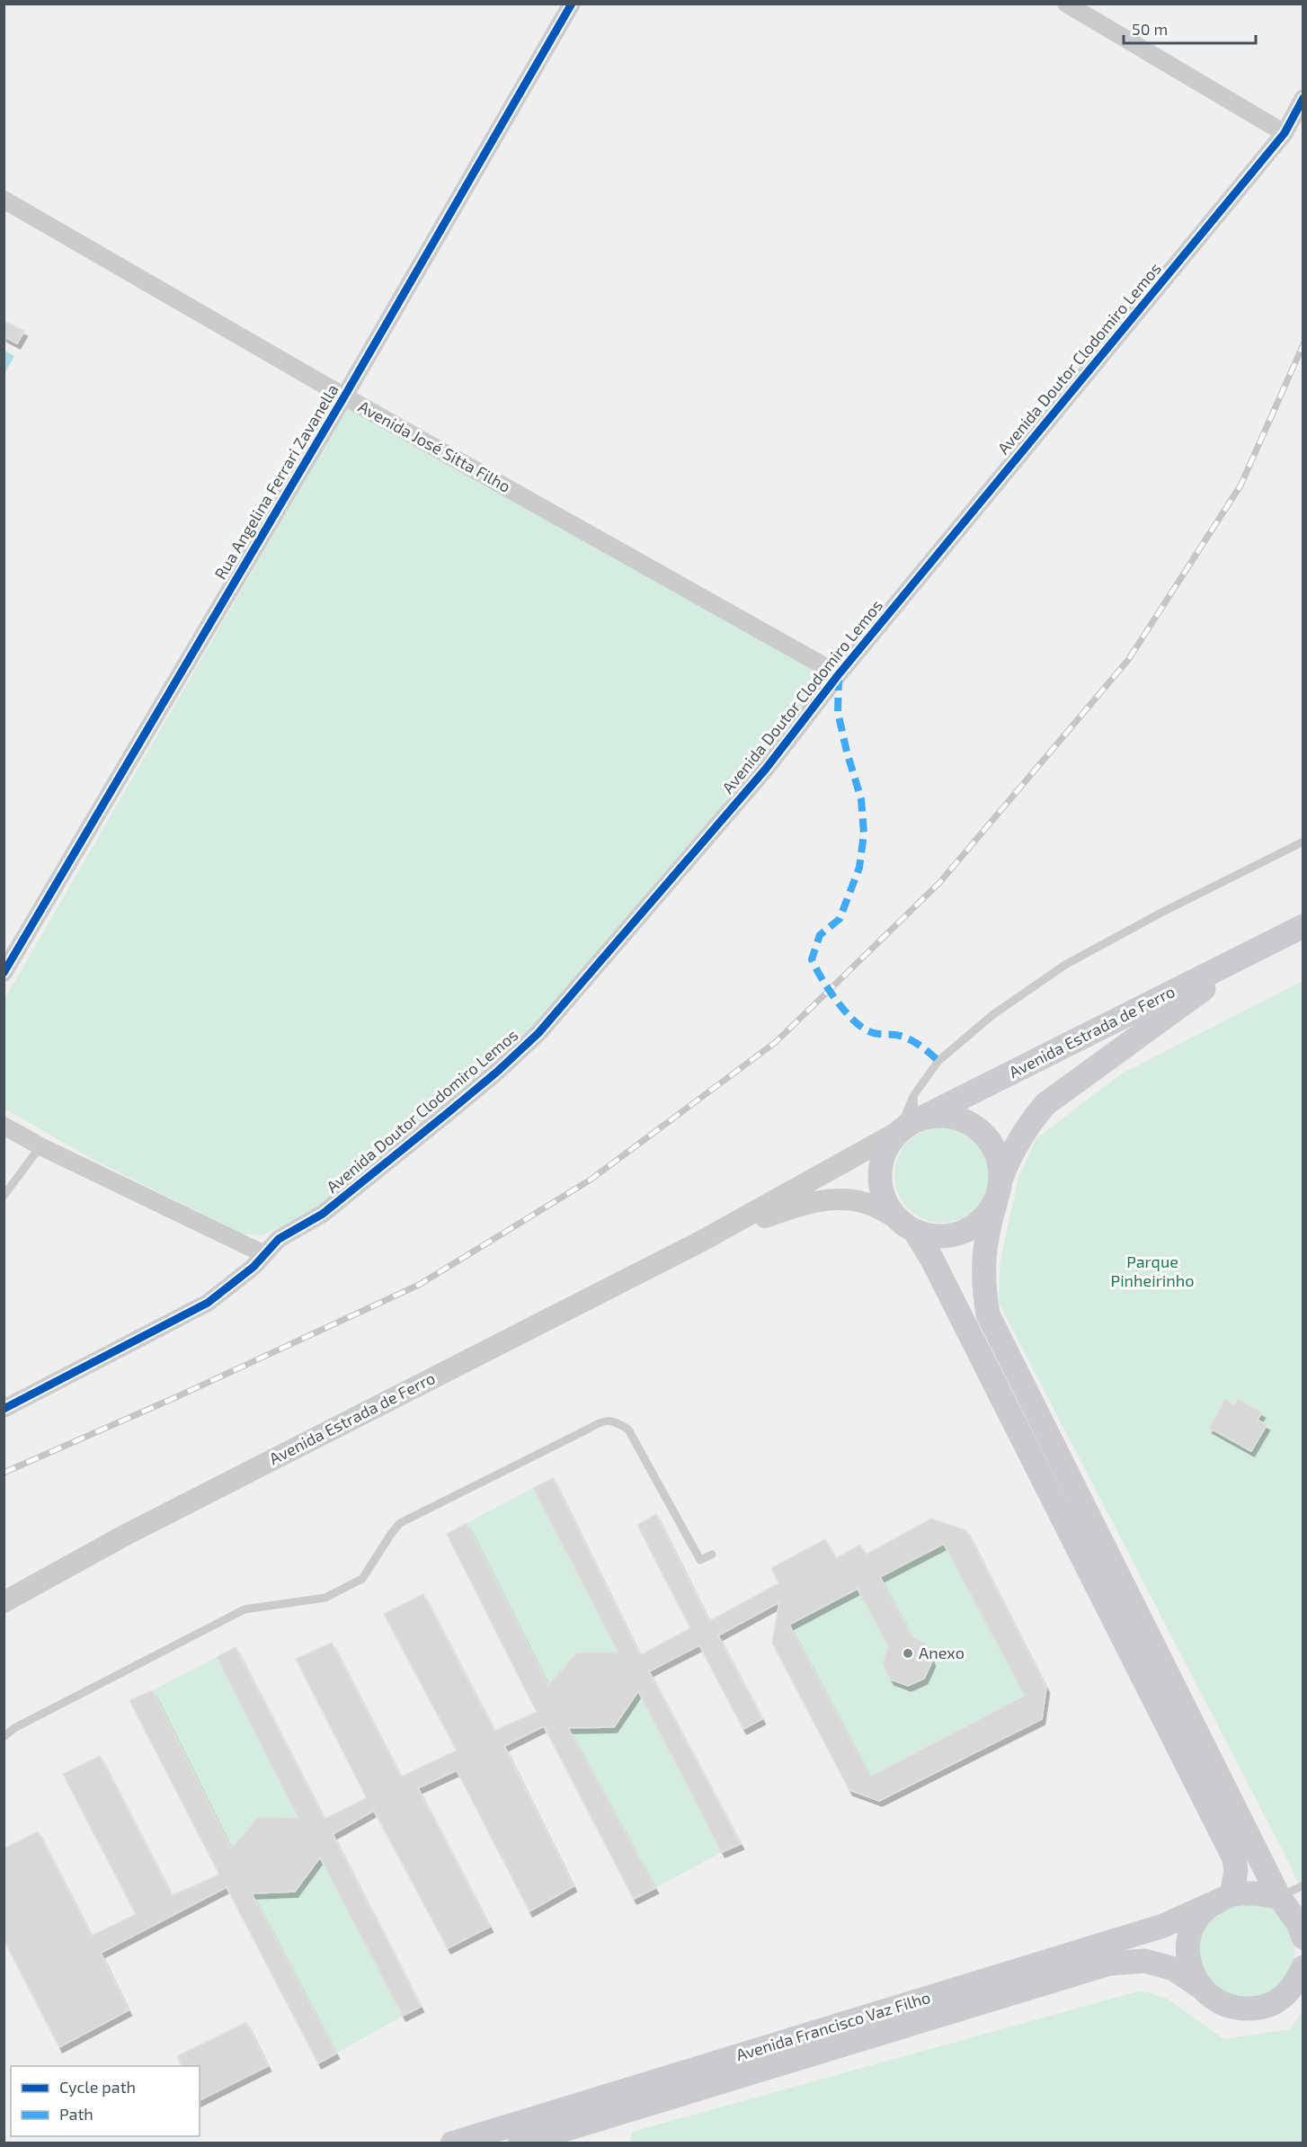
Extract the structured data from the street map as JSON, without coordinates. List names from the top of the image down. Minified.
{"streets":{"main road":["Avenida Estrada de Ferro","Avenida Francisco Vaz Filho"],"street":["Avenida Doutor Clodomiro Lemos","Avenida José Sitta Filho","Rua Angelina Ferrari Zavanella"]},"crossings":[["Avenida Doutor Clodomiro Lemos","Avenida José Sitta Filho"],["Avenida José Sitta Filho","Rua Angelina Ferrari Zavanella"]],"parks":["Parque Pinheirinho"],"places":["Anexo"],"legend":["Cycle path","Path"],"scale_bar":"50 m"}
